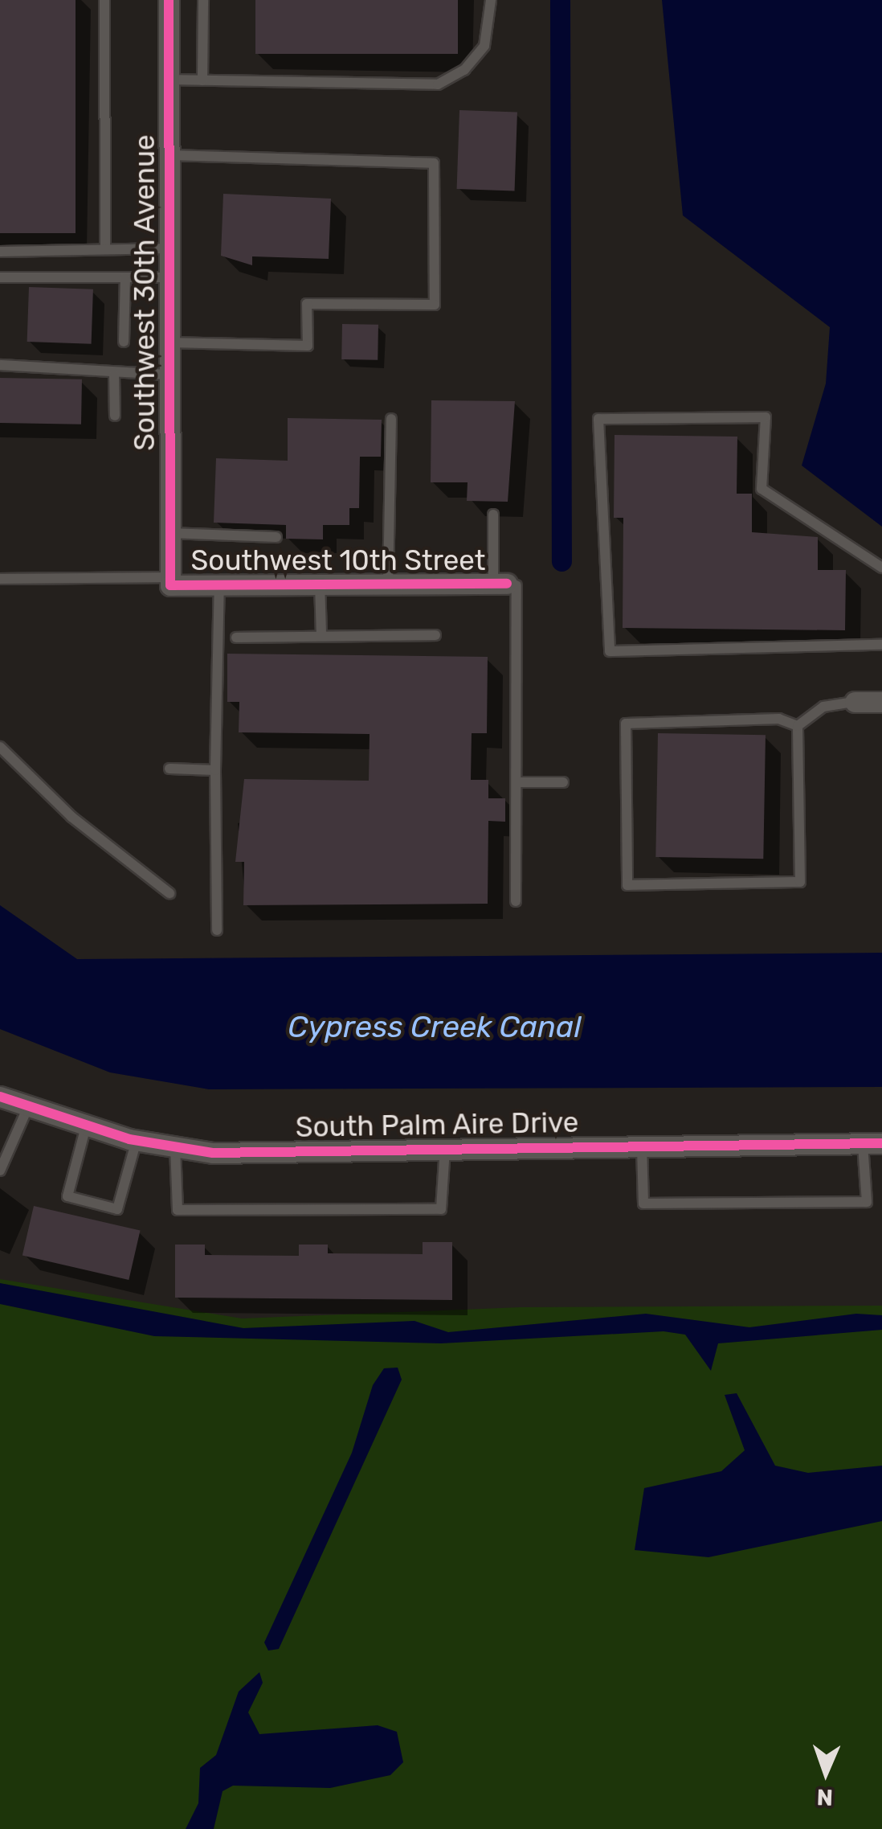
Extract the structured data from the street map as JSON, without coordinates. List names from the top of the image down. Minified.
{"streets":{"street":["Southwest 30th Avenue","Southwest 10th Street","South Palm Aire Drive"]},"crossings":[["Southwest 30th Avenue","Southwest 10th Street"]],"water":["Cypress Creek Canal"],"north":"bottom"}
